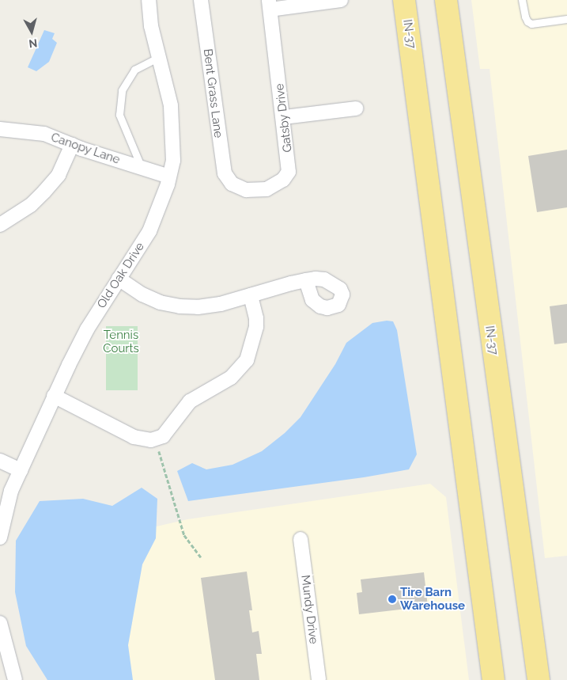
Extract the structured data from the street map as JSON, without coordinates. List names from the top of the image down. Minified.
{"streets":{"highway":["IN-37"],"street":["Bent Grass Lane","Gatsby Drive","Canopy Lane","Old Oak Drive","Mundy Drive"]},"crossings":[["Bent Grass Lane","Gatsby Drive"],["Canopy Lane","Old Oak Drive"]],"parks":["Tennis Courts"],"places":["Tire Barn Warehouse"],"north":"bottom"}
